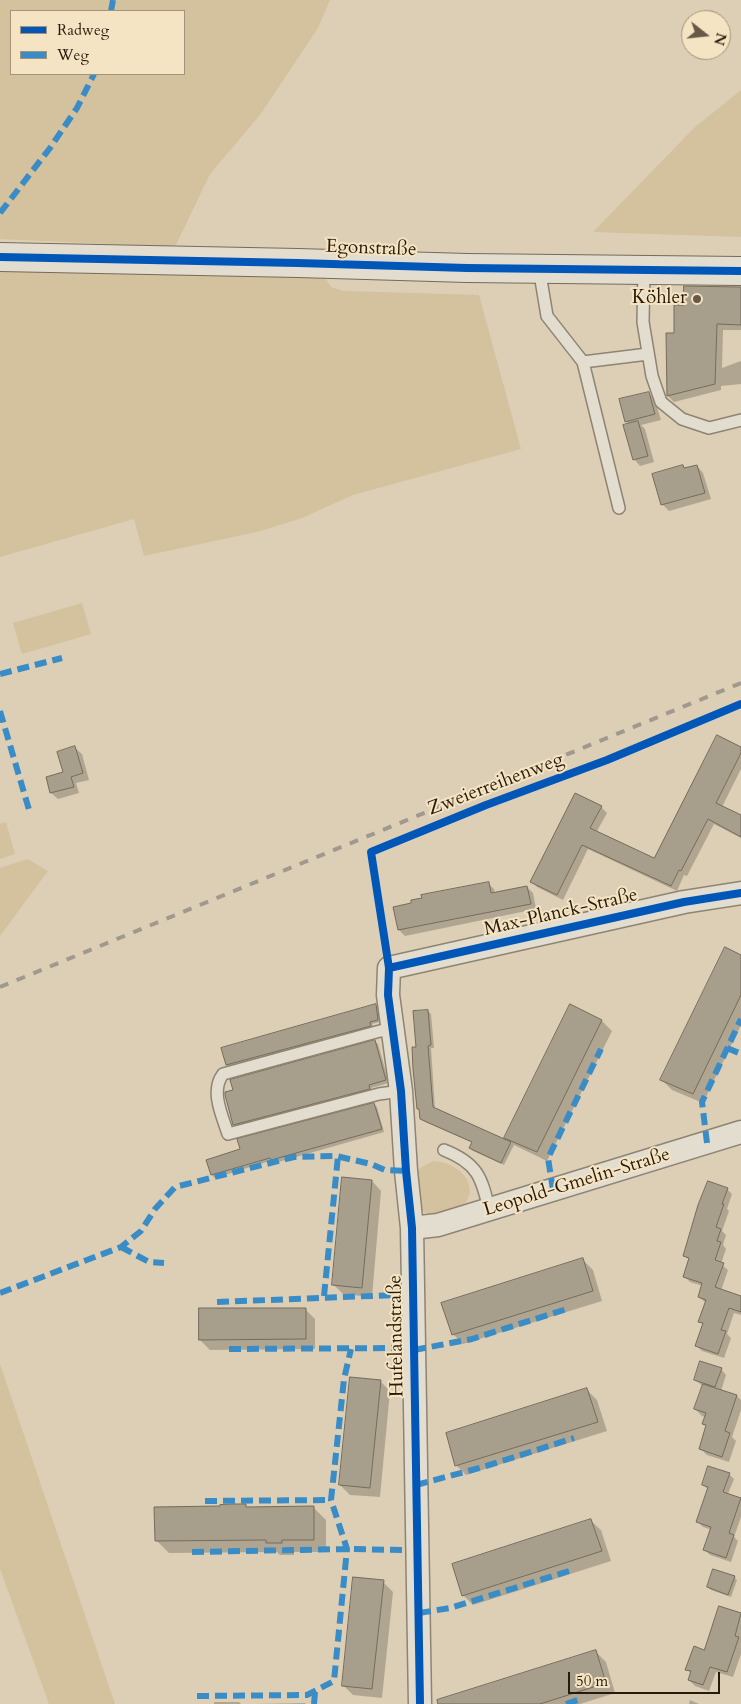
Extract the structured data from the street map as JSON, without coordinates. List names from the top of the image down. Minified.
{"streets":{"street":["Egonstraße","Max-Planck-Straße","Leopold-Gmelin-Straße","Hufelandstraße"],"cycle path":["Zweierreihenweg"]},"crossings":[["Max-Planck-Straße","Hufelandstraße"],["Leopold-Gmelin-Straße","Hufelandstraße"]],"places":["Köhler"],"legend":["Radweg","Weg"],"scale_bar":"50 m","north":"right"}
